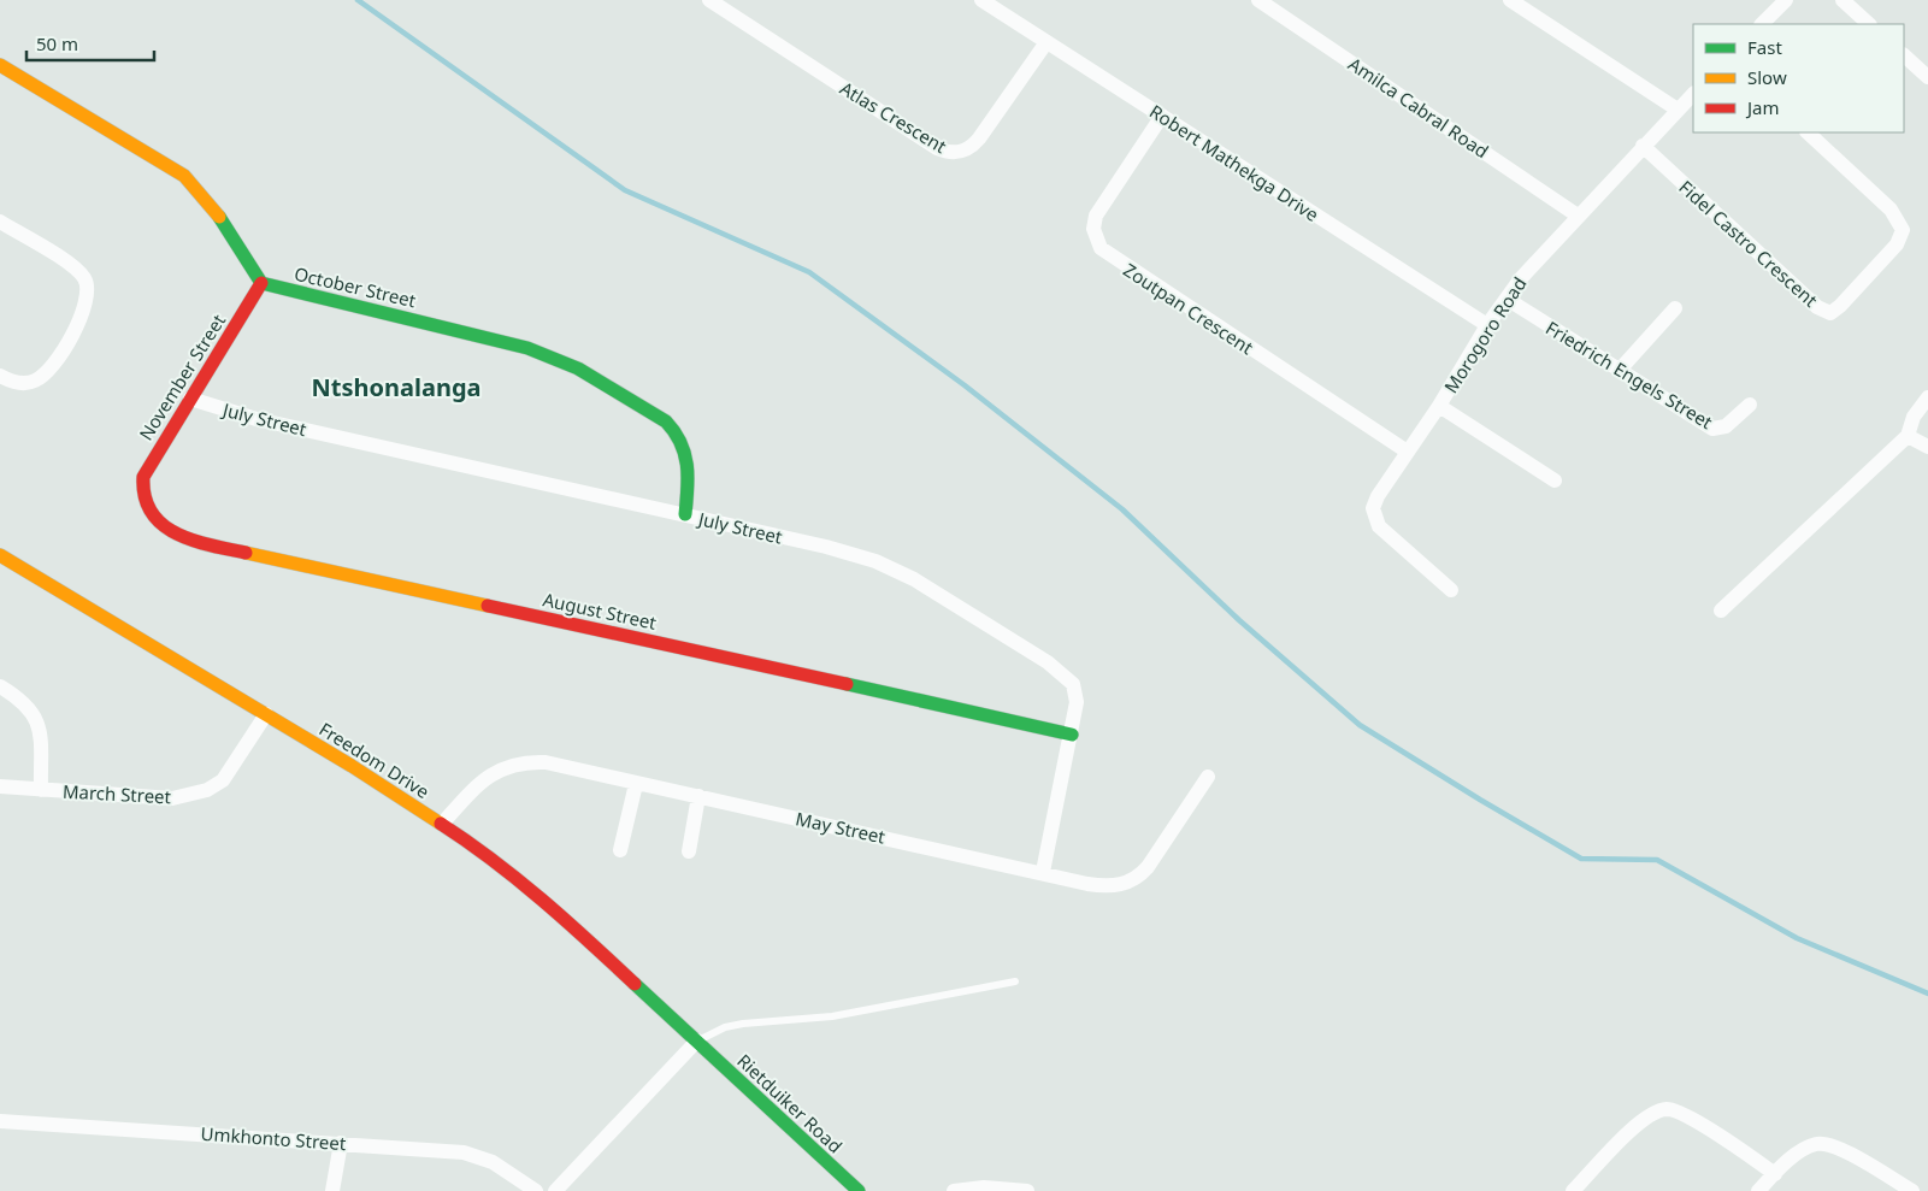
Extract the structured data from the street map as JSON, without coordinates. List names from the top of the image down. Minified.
{"streets":{"street":["Amilca Cabral Road","Atlas Crescent","Robert Mathekga Drive","Fidel Castro Crescent","October Street","Zoutpan Crescent","Morogoro Road","Friedrich Engels Street","November Street","July Street","August Street","Freedom Drive","March Street","May Street","Rietduiker Road","Umkhonto Street"]},"crossings":[["Amilca Cabral Road","Morogoro Road"],["Atlas Crescent","Robert Mathekga Drive"],["Robert Mathekga Drive","Zoutpan Crescent"],["Robert Mathekga Drive","Morogoro Road"],["Fidel Castro Crescent","Morogoro Road"],["October Street","November Street"],["October Street","July Street"],["Zoutpan Crescent","Morogoro Road"],["Morogoro Road","Friedrich Engels Street"],["November Street","July Street"],["November Street","August Street"],["July Street","August Street"],["July Street","May Street"],["Freedom Drive","March Street"],["Freedom Drive","May Street"],["Freedom Drive","Rietduiker Road"]],"districts":["Ntshonalanga"],"legend":["Fast","Slow","Jam"],"scale_bar":"50 m"}
